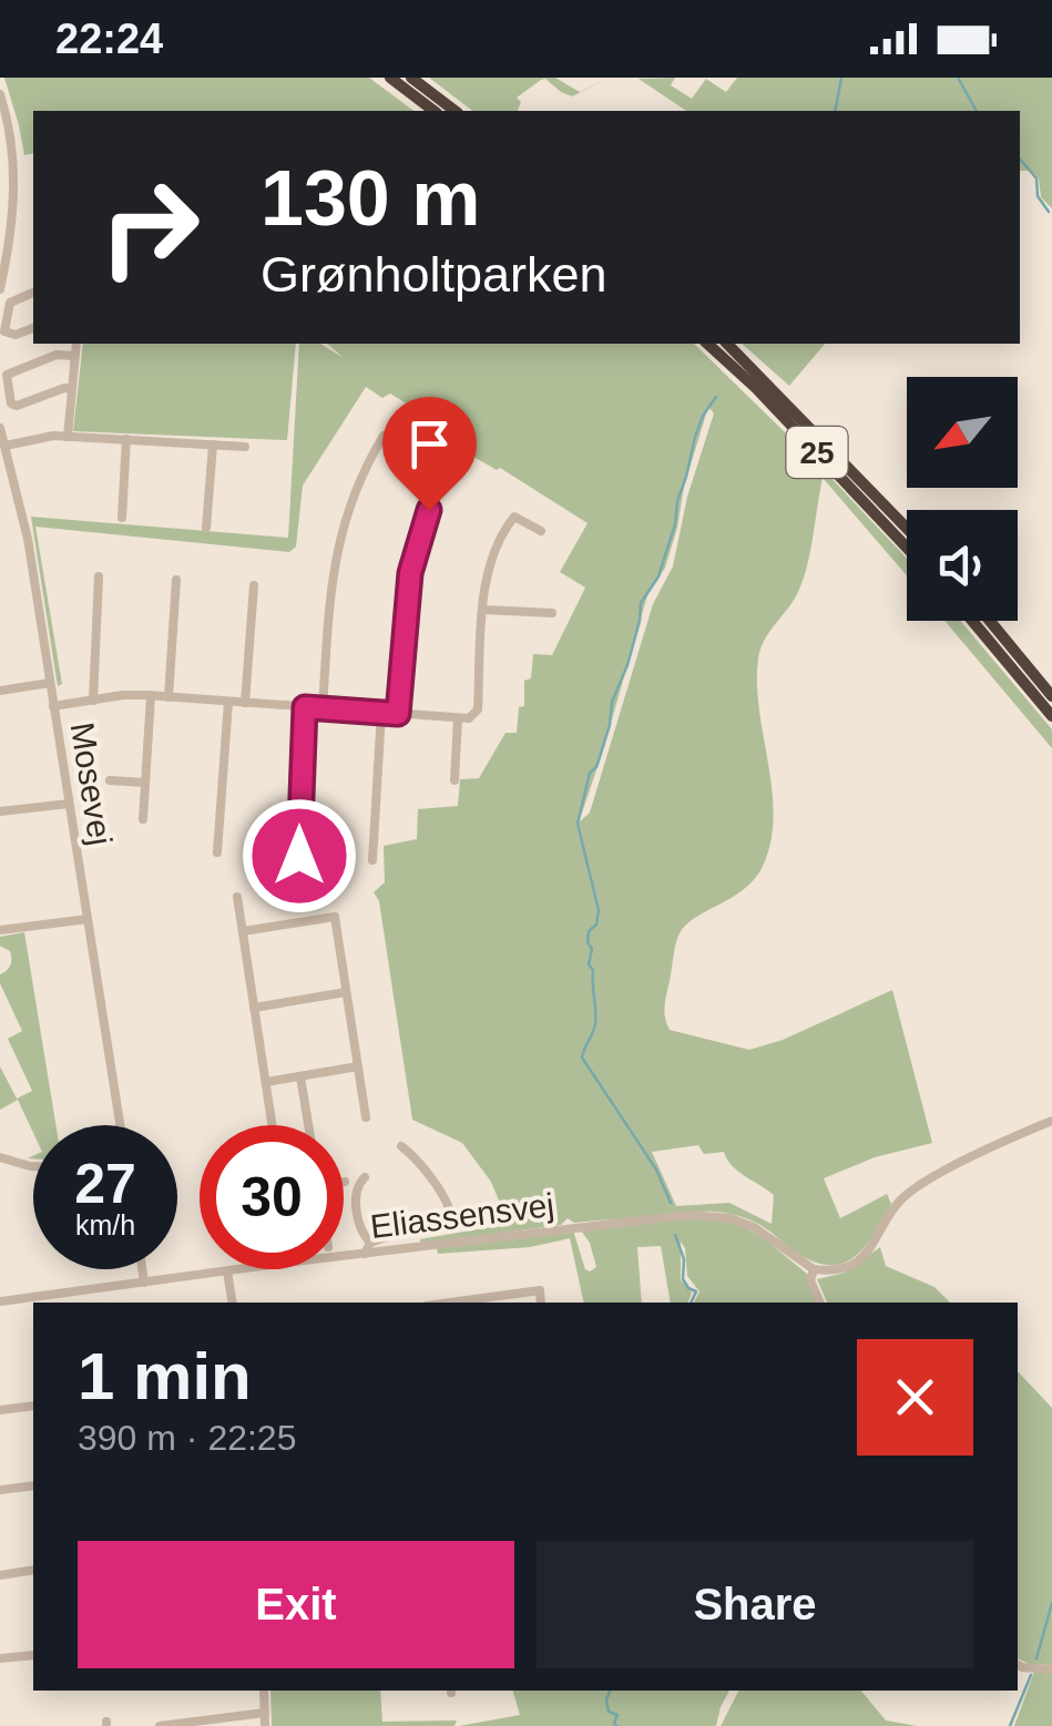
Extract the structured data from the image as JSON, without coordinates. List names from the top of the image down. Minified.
{"streets":{"highway":["25"],"street":["Mosevej","Eliassensvej"]},"north":"bottom left","page":{"status":"22:24","turn":["130 m","Grønholtparken"],"speed":"27 km/h","limit":"30","heading":["1 min","390 m · 22:25"],"buttons":["Exit","Share"]}}
